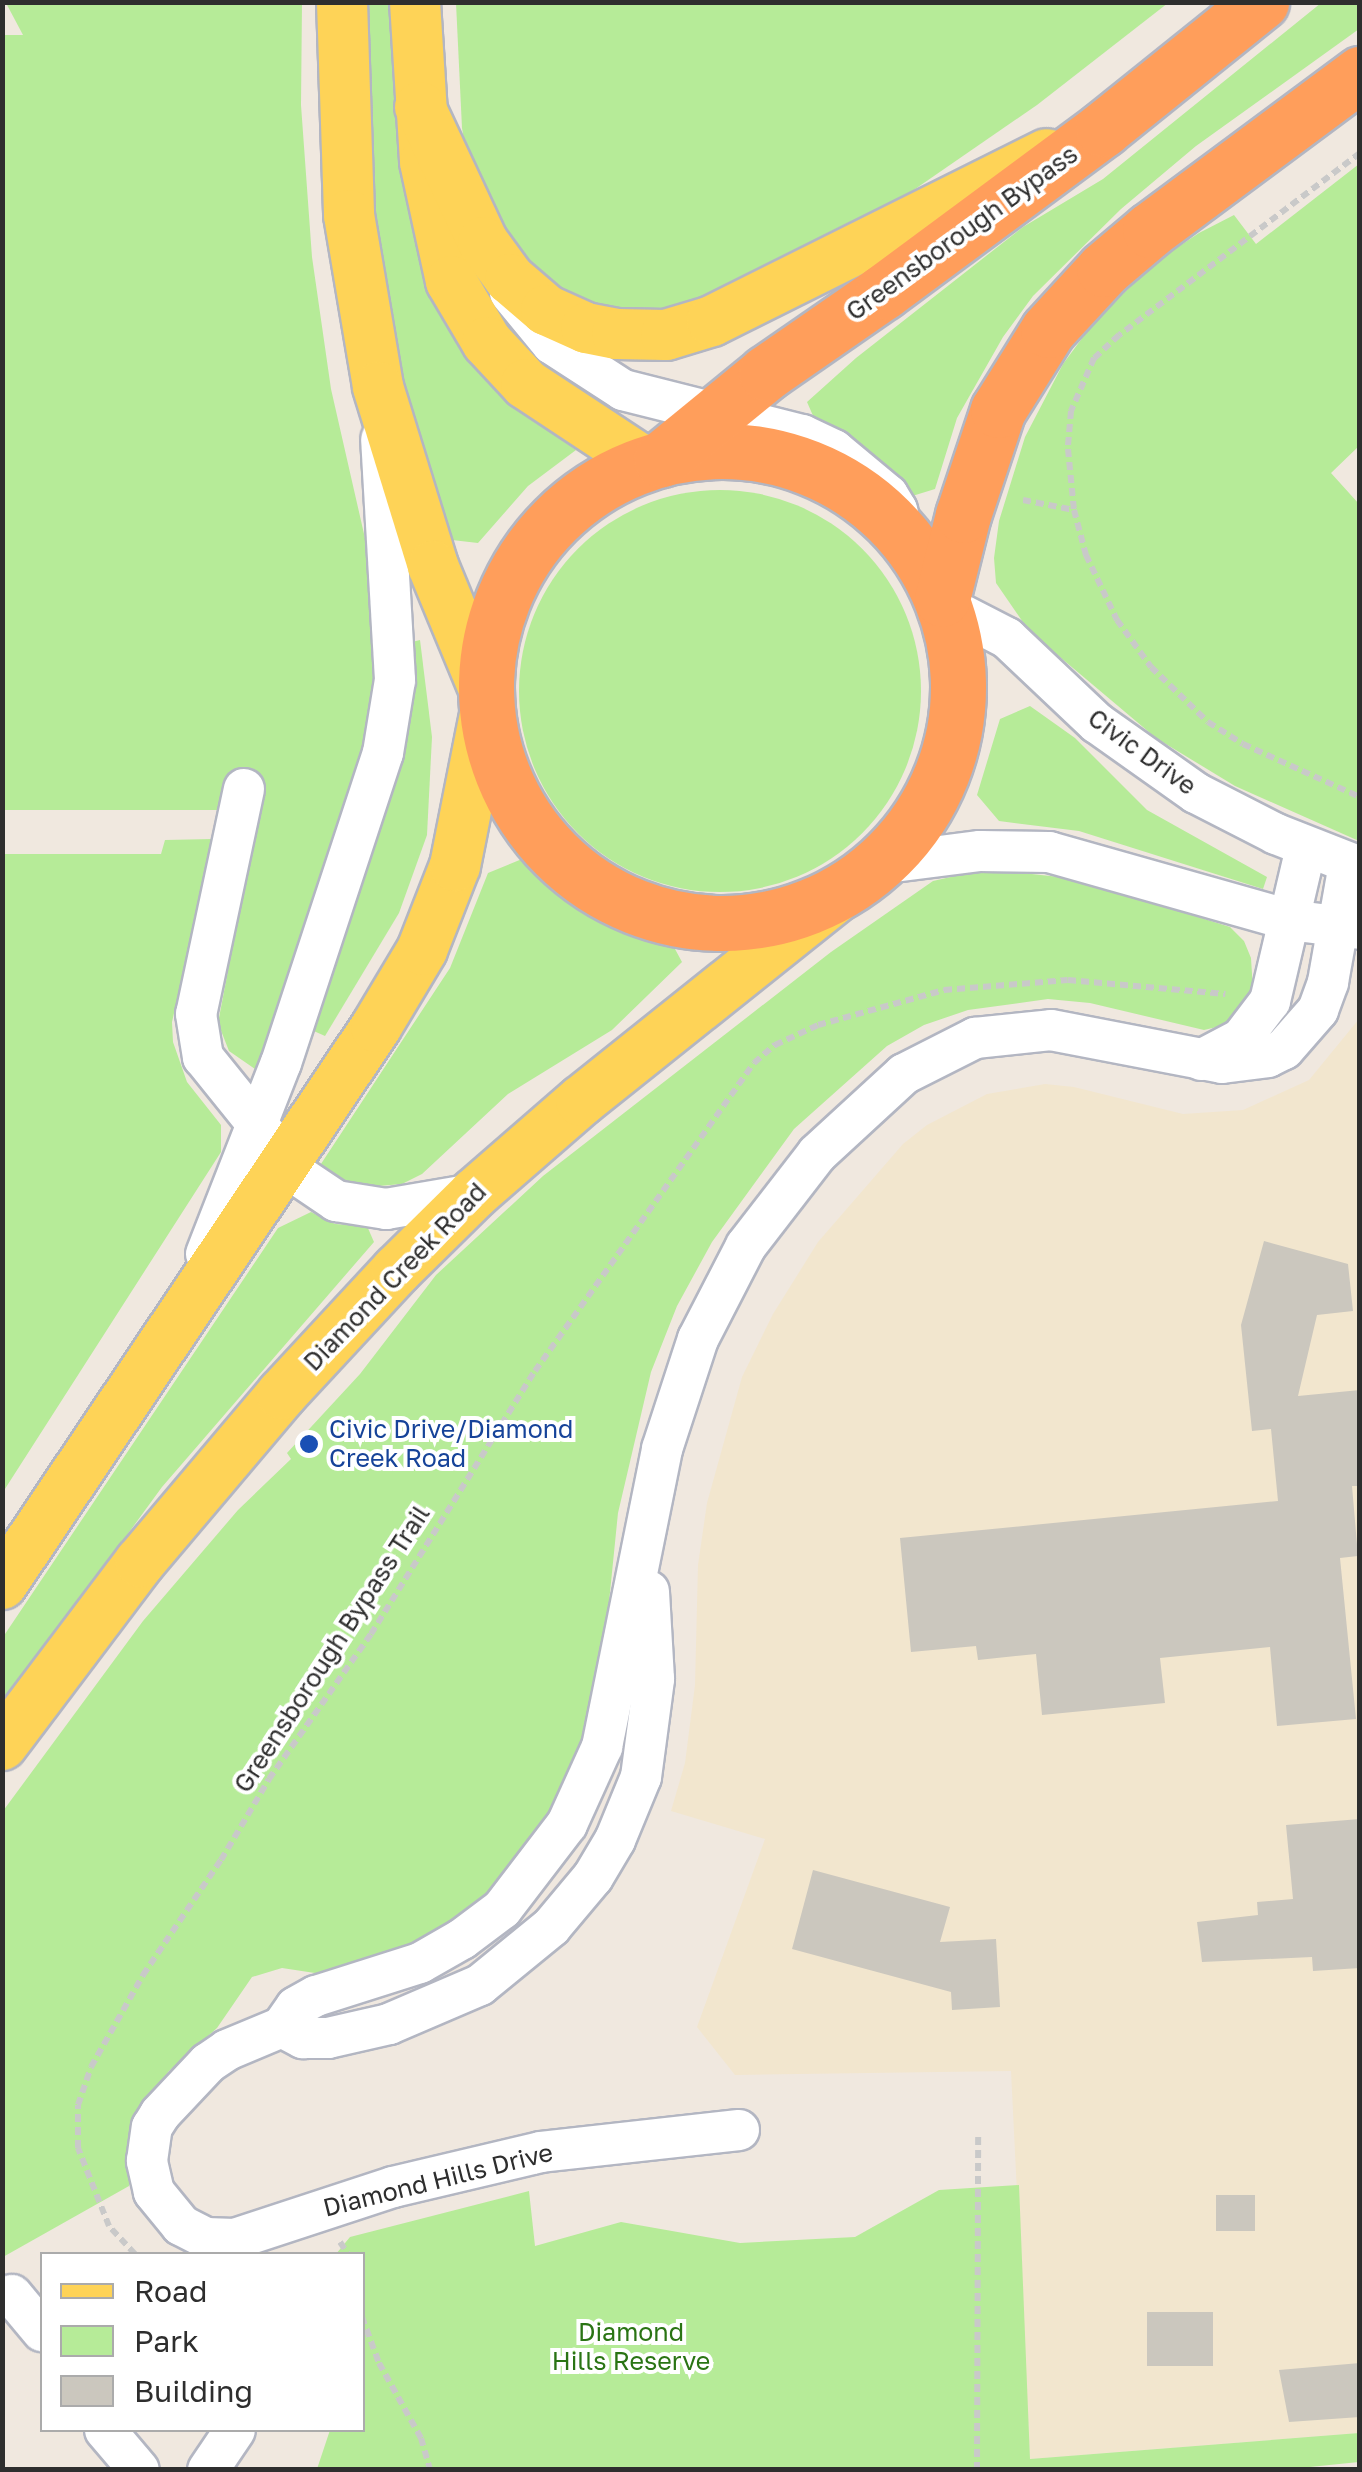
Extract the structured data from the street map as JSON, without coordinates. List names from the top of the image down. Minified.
{"streets":{"highway":["Greensborough Bypass"],"main road":["Diamond Creek Road"],"street":["Civic Drive","Diamond Hills Drive"],"path":["Greensborough Bypass Trail"]},"crossings":[["Civic Drive","Diamond Hills Drive"]],"parks":["Diamond Hills Reserve"],"places":["Civic Drive/Diamond Creek Road"],"legend":["Road","Park","Building"]}
